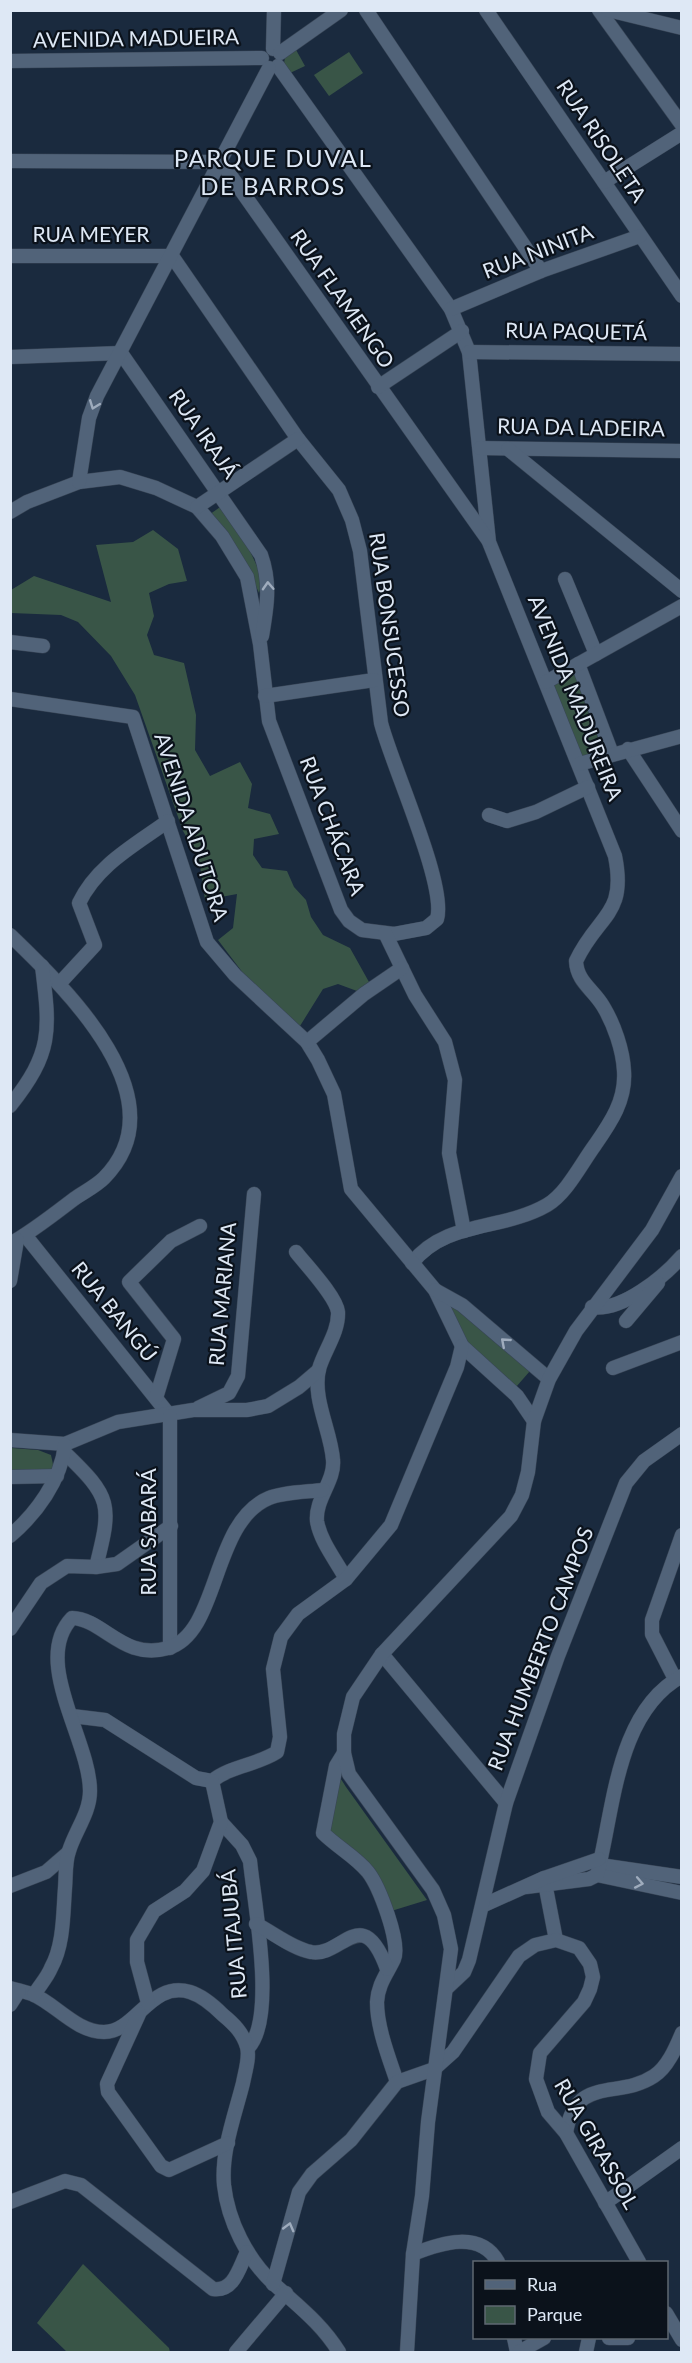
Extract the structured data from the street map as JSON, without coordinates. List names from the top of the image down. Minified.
{"streets":{"street":["AVENIDA MADUEIRA","RUA RISOLETA","RUA MEYER","RUA NINITA","RUA FLAMENGO","RUA PAQUETÁ","RUA DA LADEIRA","RUA IRAJÁ","RUA BONSUCESSO","AVENIDA MADUREIRA","RUA CHÁCARA","AVENIDA ADUTORA","RUA MARIANA","RUA BANGÚ","RUA SABARÁ","RUA HUMBERTO CAMPOS","RUA ITAJUBÁ","RUA GIRASSOL"]},"crossings":[["AVENIDA MADUEIRA","AVENIDA MADUREIRA"],["RUA RISOLETA","RUA NINITA"],["RUA MEYER","RUA BONSUCESSO"],["RUA NINITA","AVENIDA MADUREIRA"],["RUA FLAMENGO","AVENIDA MADUREIRA"],["RUA PAQUETÁ","AVENIDA MADUREIRA"],["RUA DA LADEIRA","AVENIDA MADUREIRA"],["RUA IRAJÁ","RUA CHÁCARA"],["RUA BONSUCESSO","RUA CHÁCARA"],["AVENIDA MADUREIRA","AVENIDA ADUTORA"],["RUA BANGÚ","RUA SABARÁ"]],"districts":["PARQUE DUVAL DE BARROS"],"legend":["Rua","Parque"]}
